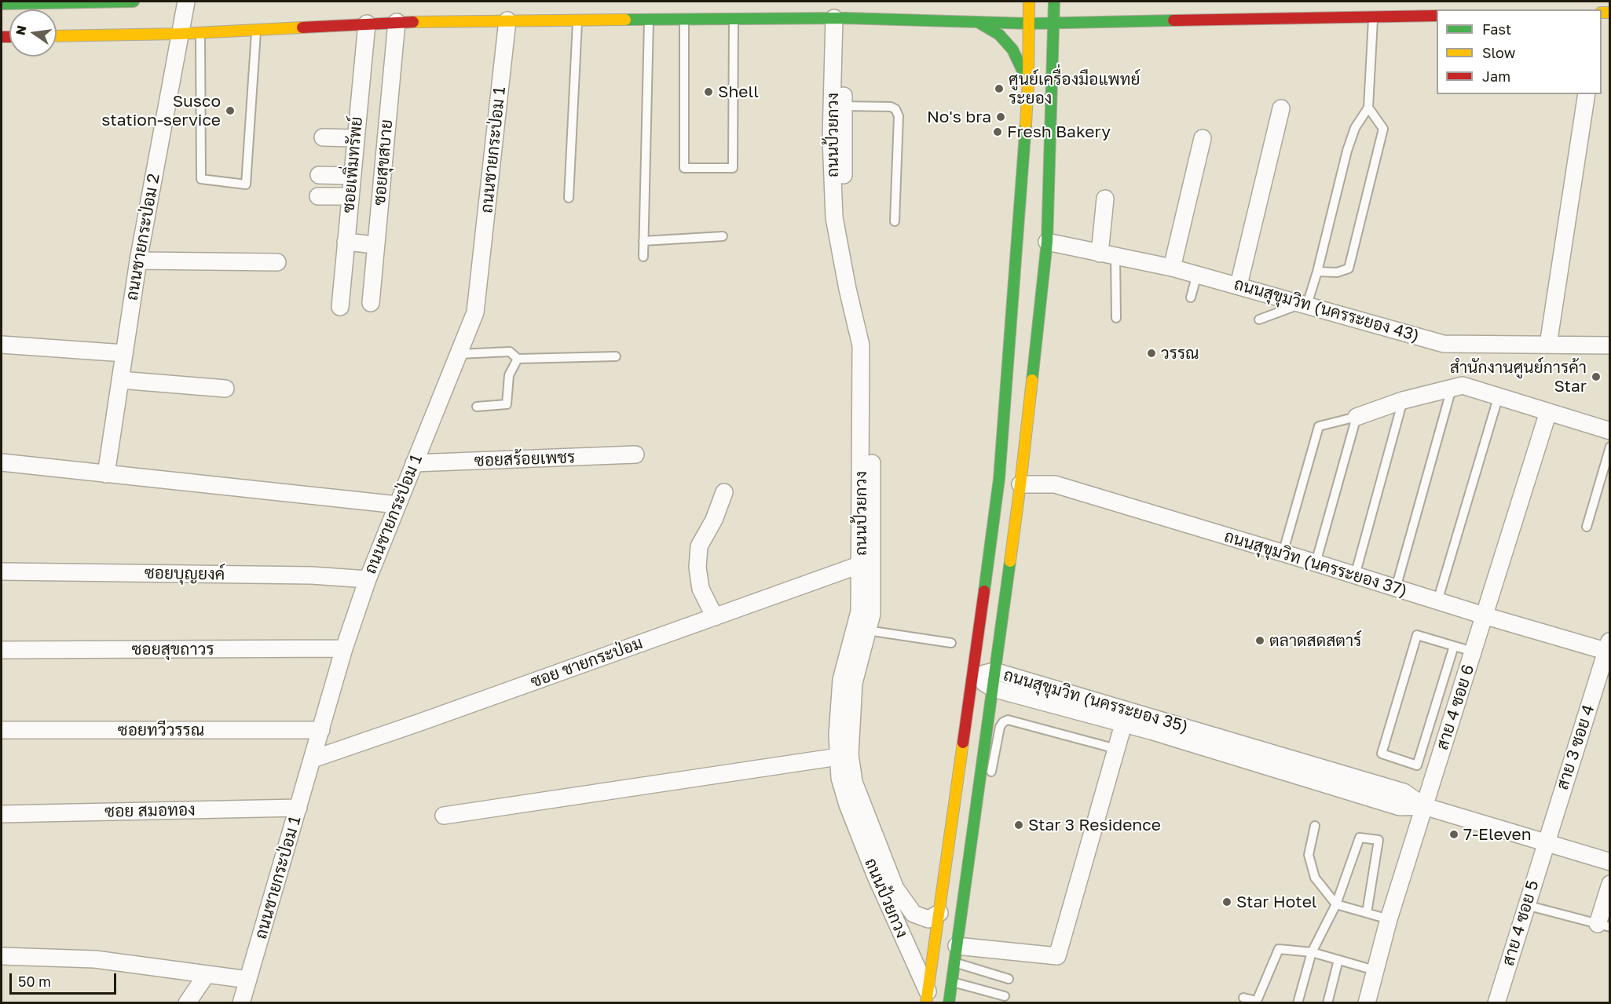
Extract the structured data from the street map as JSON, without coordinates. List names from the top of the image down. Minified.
{"streets":{"street":["ถนนป้วยกวง","ถนนชายกระป่อม 1","ซอยสุขสบาย","ซอยเพิ่มทรัพย์","ถนนชายกระป่อม 2","ถนนสุขุมวิท (นครระยอง 43)","ซอยสร้อยเพชร","ถนนสุขุมวิท (นครระยอง 37)","ซอยบุญยงค์","ซอยสุขถาวร","ซอย ชายกระป่อม","ถนนสุขุมวิท (นครระยอง 35)","สาย 4 ซอย 6","ซอยทวีวรรณ","สาย 3 ซอย 4","ซอย สมอทอง","สาย 4 ซอย 5"]},"crossings":[["ถนนป้วยกวง","ซอย ชายกระป่อม"],["ถนนชายกระป่อม 1","ซอยสร้อยเพชร"],["ถนนชายกระป่อม 1","ซอยบุญยงค์"],["ถนนชายกระป่อม 1","ซอยสุขถาวร"],["ถนนชายกระป่อม 1","ซอย ชายกระป่อม"],["ถนนชายกระป่อม 1","ซอยทวีวรรณ"],["ถนนชายกระป่อม 1","ซอย สมอทอง"],["ถนนสุขุมวิท (นครระยอง 37)","สาย 4 ซอย 6"],["ถนนสุขุมวิท (นครระยอง 37)","สาย 3 ซอย 4"],["ถนนสุขุมวิท (นครระยอง 35)","สาย 4 ซอย 6"],["ถนนสุขุมวิท (นครระยอง 35)","สาย 3 ซอย 4"],["ถนนสุขุมวิท (นครระยอง 35)","สาย 4 ซอย 5"],["สาย 3 ซอย 4","สาย 4 ซอย 5"]],"places":["ศูนย์เครื่องมือแพทย์ ระยอง","Shell","Susco station-service","No's bra","Fresh Bakery","วรรณ","สำนักงานศูนย์การค้า Star","ตลาดสดสตาร์","Star 3 Residence","7-Eleven","Star Hotel"],"legend":["Fast","Slow","Jam"],"scale_bar":"50 m","north":"left"}
